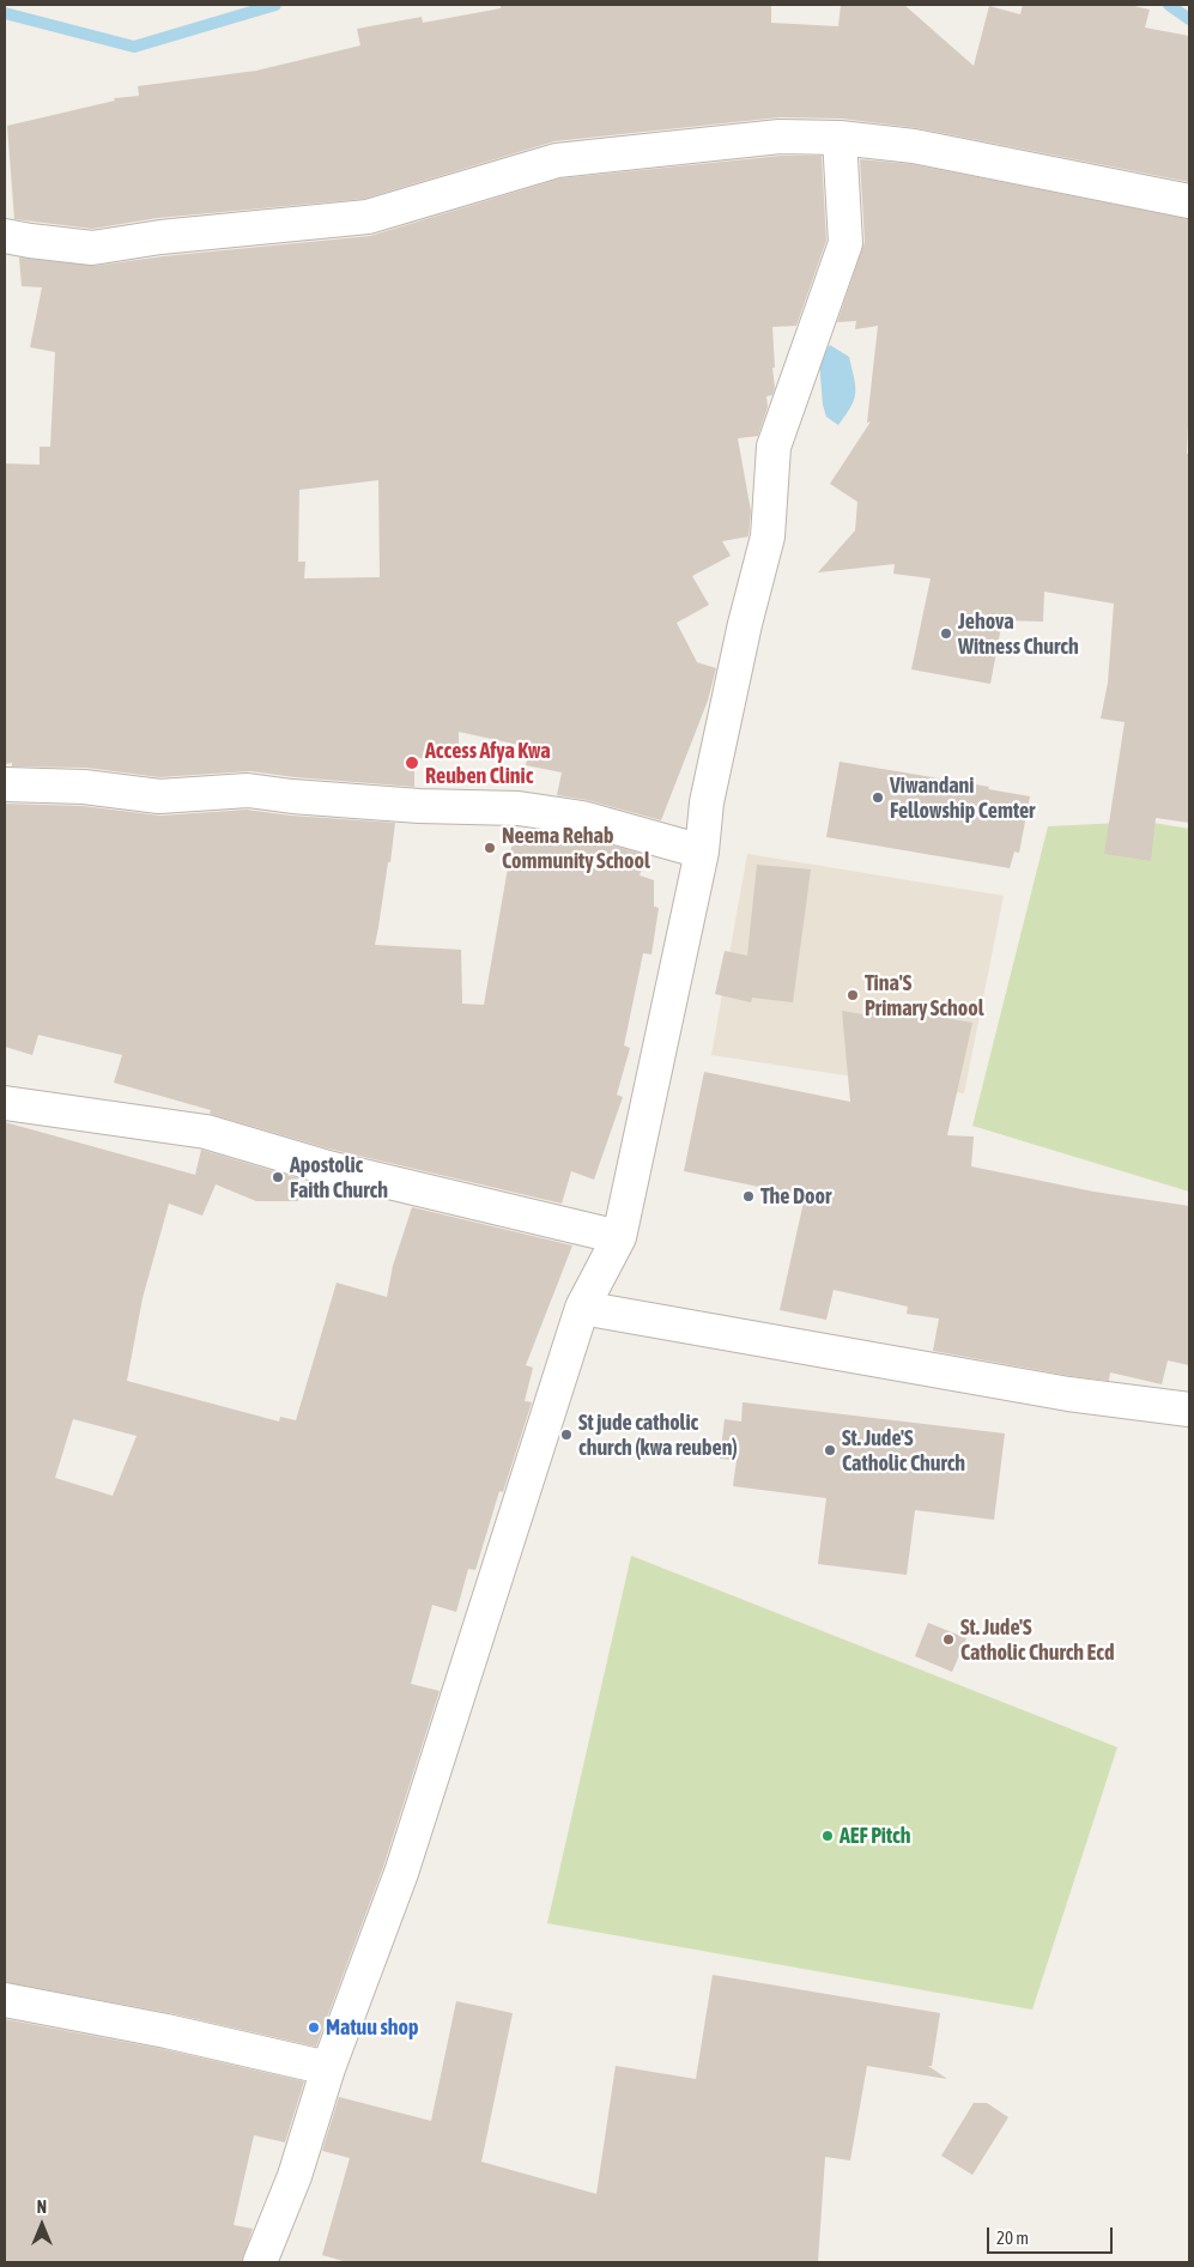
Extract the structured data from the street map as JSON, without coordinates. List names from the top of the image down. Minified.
{"places":["Jehova Witness Church","Access Afya Kwa Reuben Clinic","Viwandani Fellowship Cemter","Neema Rehab Community School","Tina'S Primary School","Apostolic Faith Church","The Door","St jude catholic church (kwa reuben)","St. Jude'S Catholic Church","St. Jude'S Catholic Church Ecd","AEF Pitch","Matuu shop"],"scale_bar":"20 m","north":"top"}
